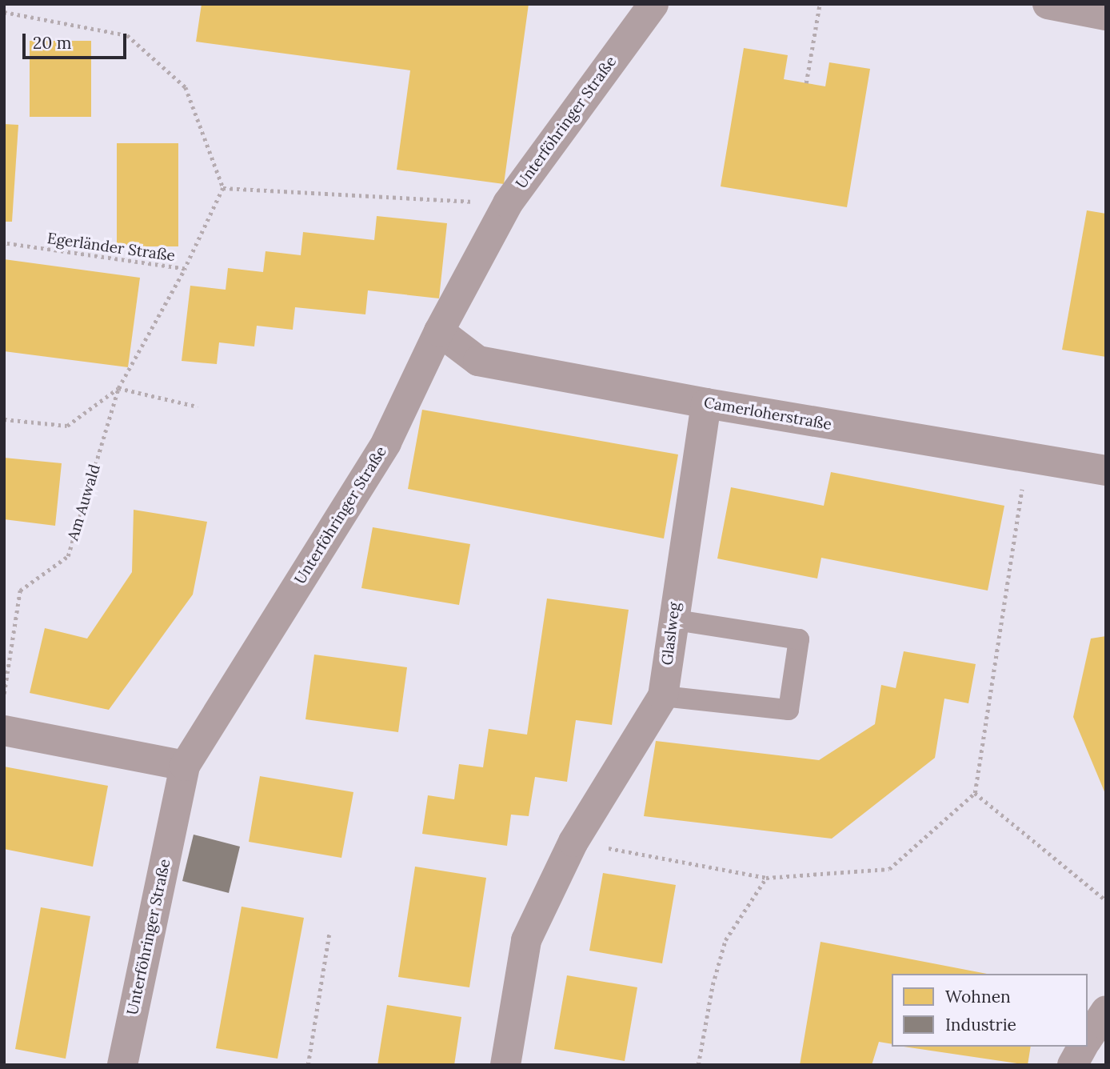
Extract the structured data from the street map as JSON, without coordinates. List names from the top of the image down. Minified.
{"streets":{"street":["Unterföhringer Straße","Camerloherstraße","Glaslweg"],"path":["Egerländer Straße","Am Auwald"]},"crossings":[["Unterföhringer Straße","Camerloherstraße"],["Camerloherstraße","Glaslweg"]],"legend":["Wohnen","Industrie"],"scale_bar":"20 m"}
